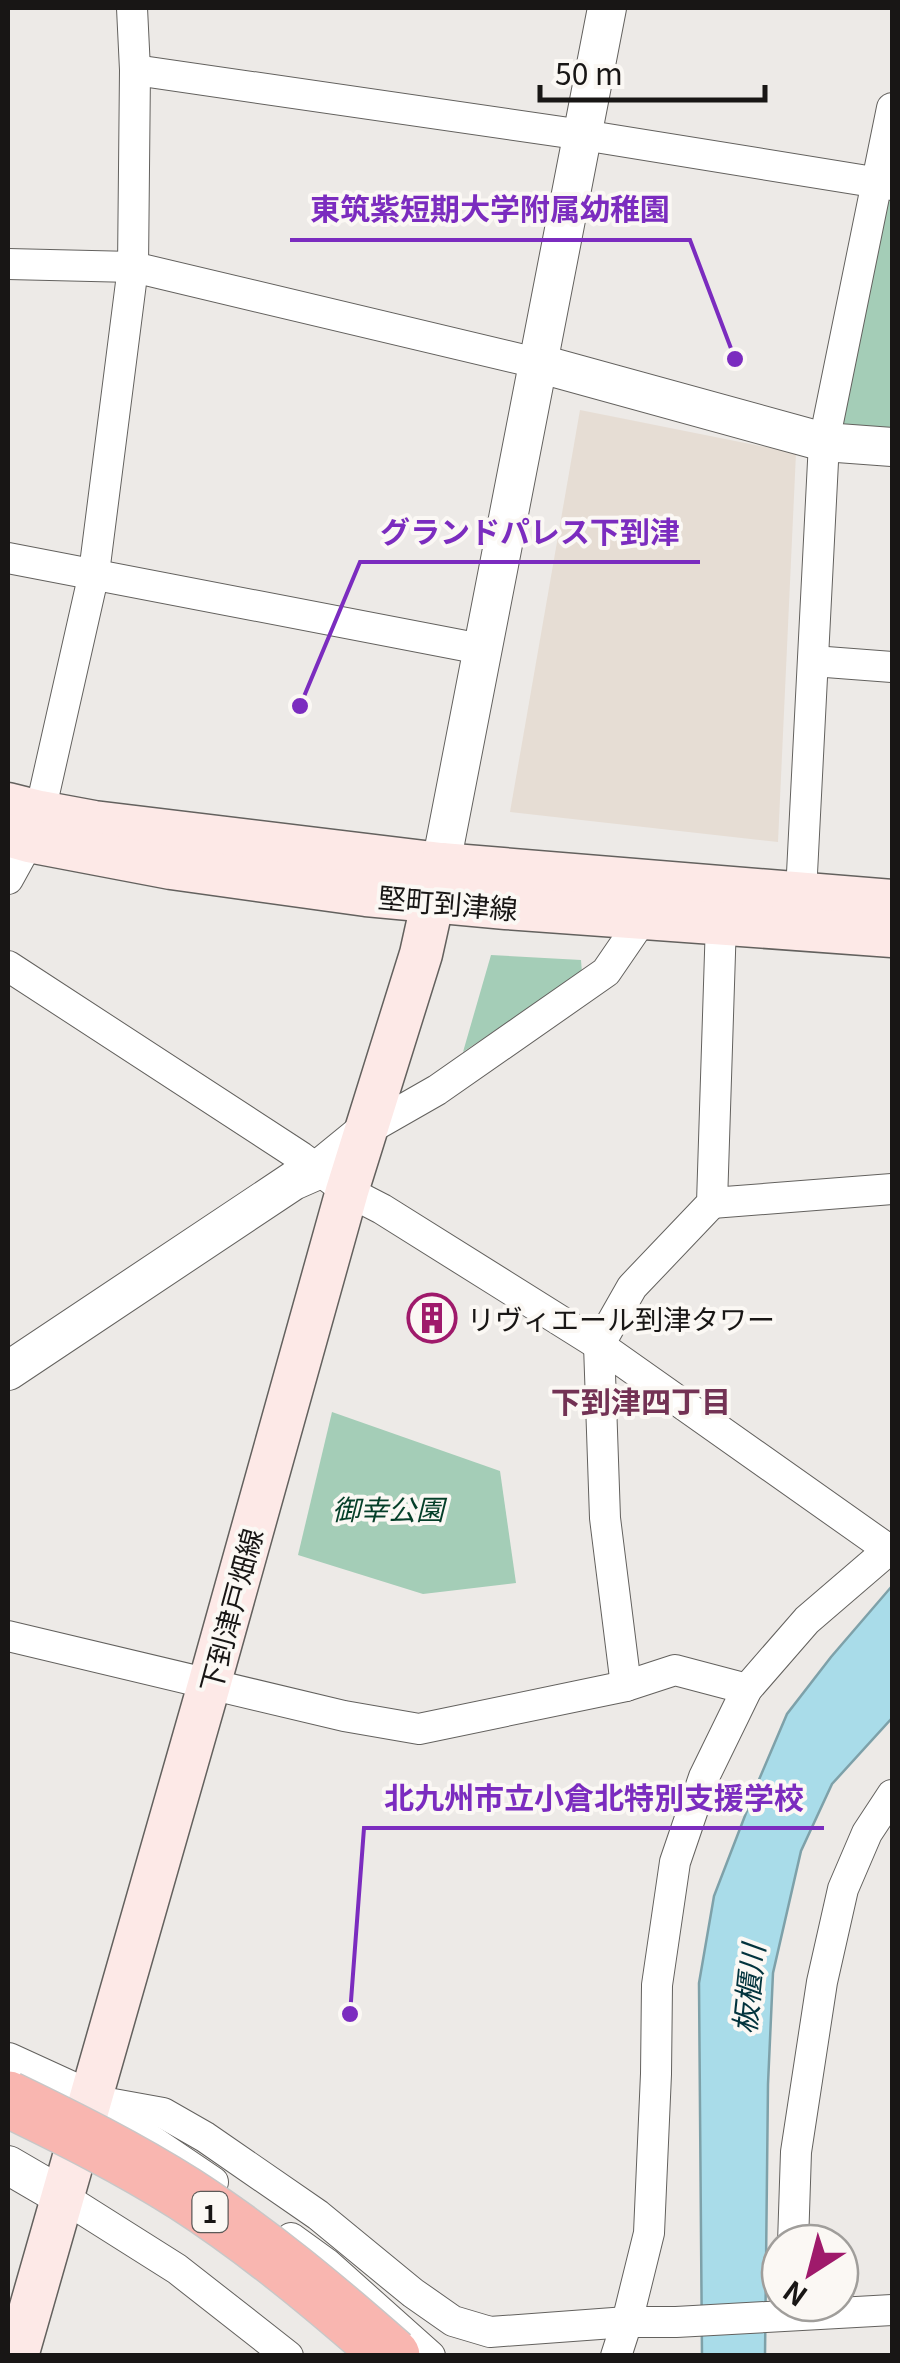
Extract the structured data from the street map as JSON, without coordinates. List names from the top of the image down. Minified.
{"streets":{"highway":["1"],"main road":["堅町到津線","下到津戸畑線"]},"crossings":[["堅町到津線","下到津戸畑線"]],"districts":["下到津四丁目"],"water":["板櫃川"],"parks":["御幸公園"],"places":{"other":["東筑紫短期大学附属幼稚園","グランドパレス下到津","北九州市立小倉北特別支援学校"],"building":["リヴィエール到津タワー"]},"scale_bar":"50 m","north":"bottom left"}
